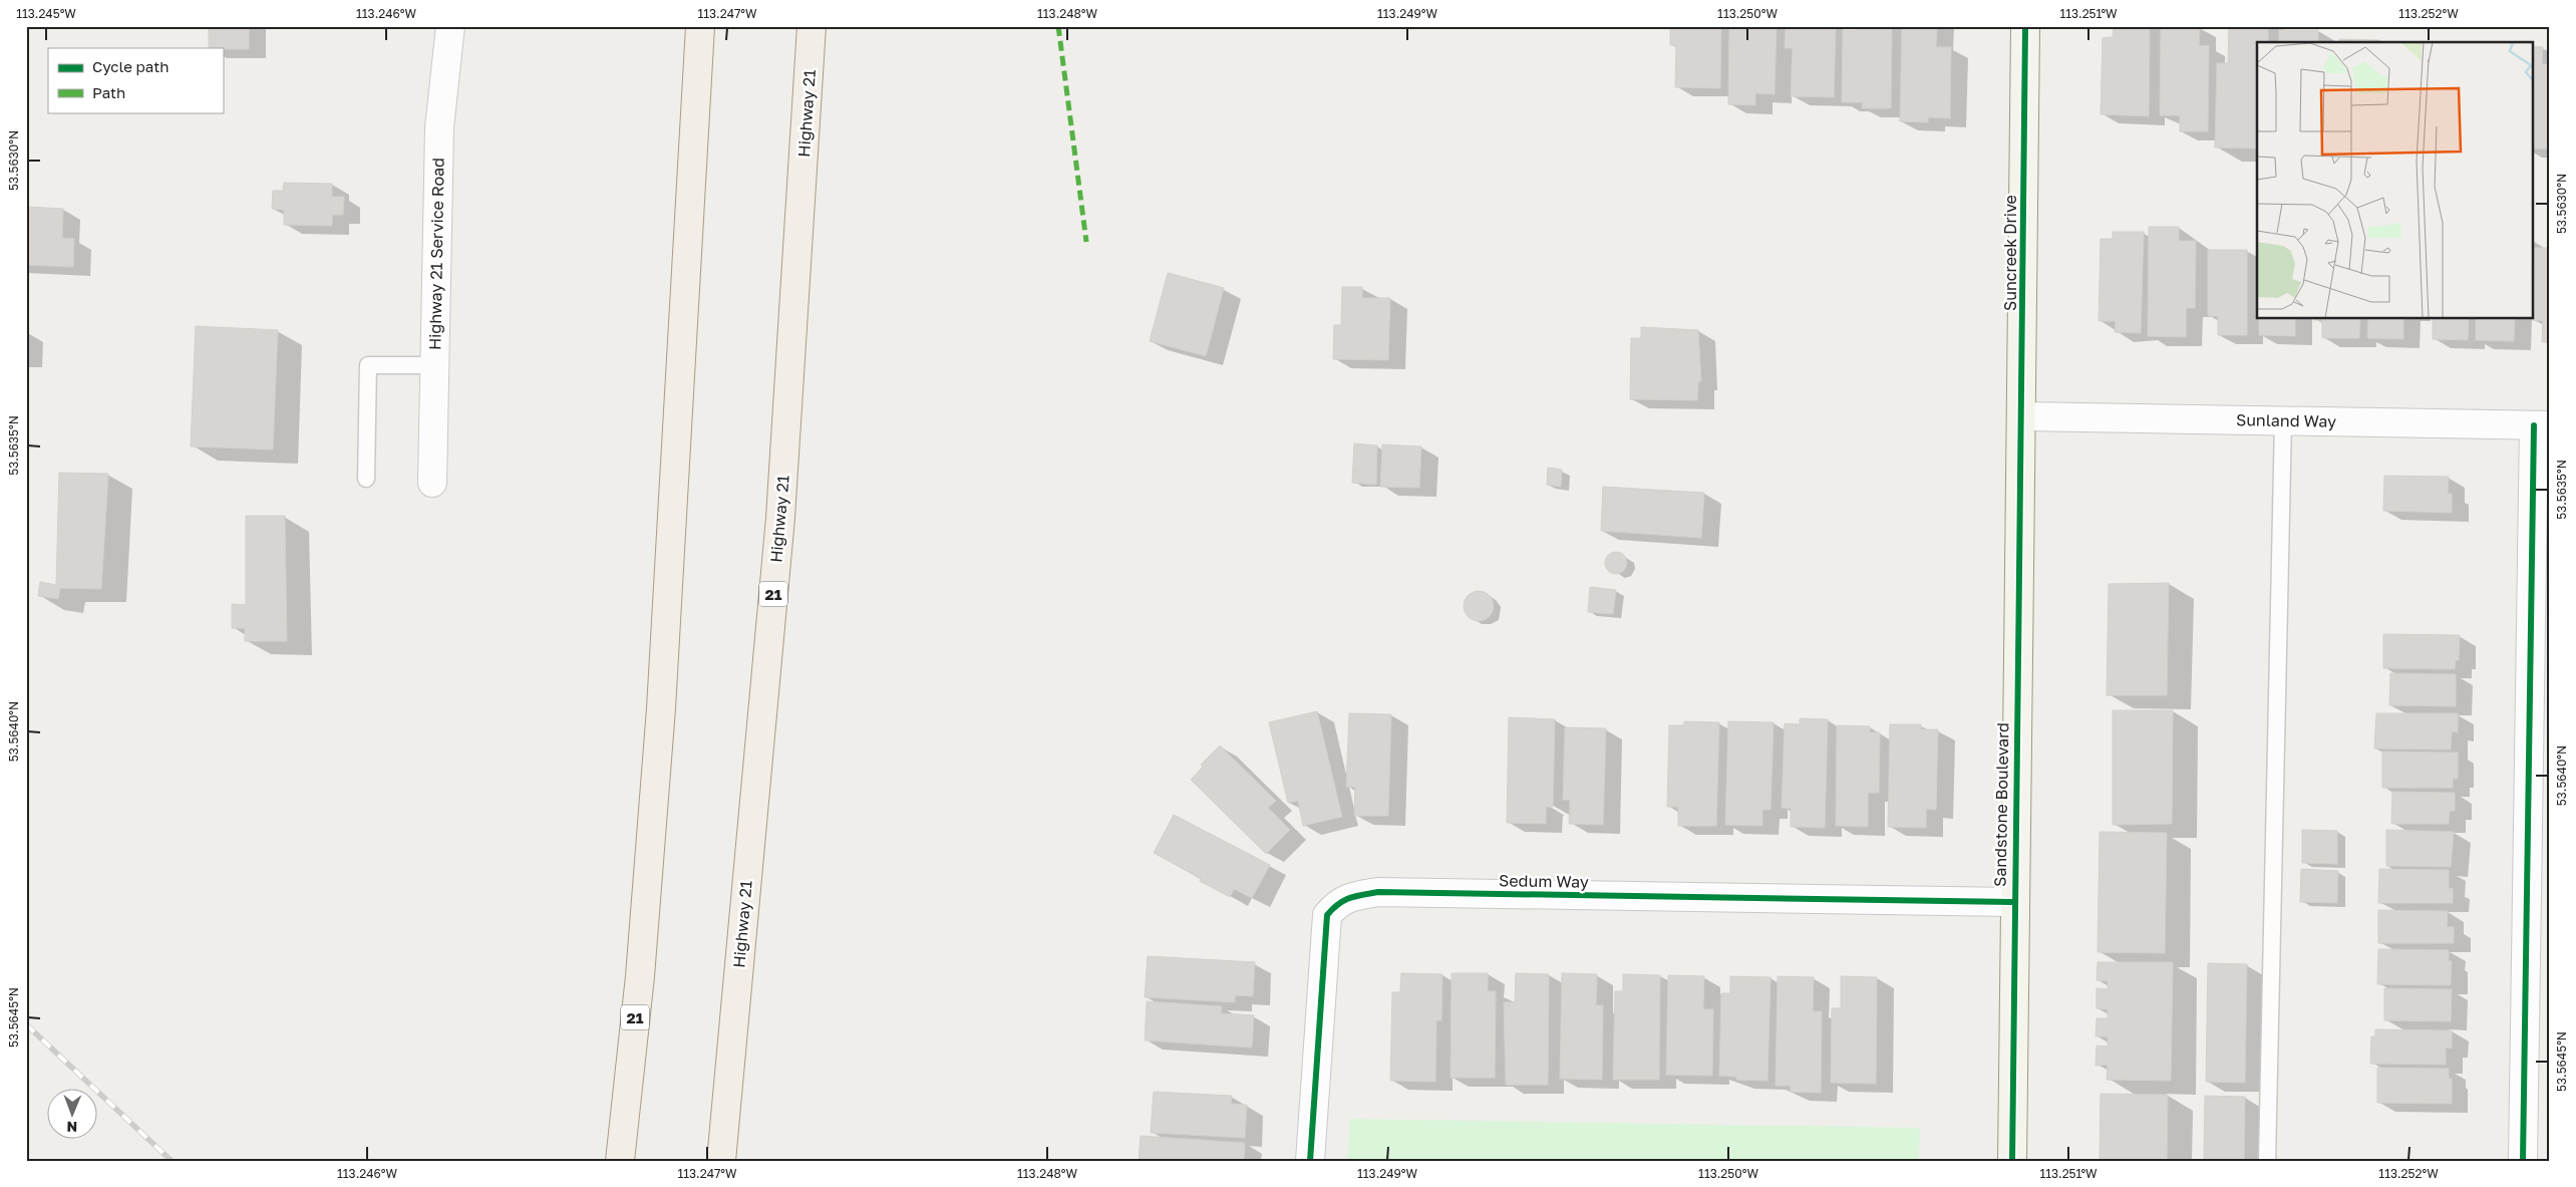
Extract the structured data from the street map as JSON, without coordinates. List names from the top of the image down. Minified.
{"streets":{"main road":["Highway 21","21"],"street":["Suncreek Drive","Highway 21 Service Road","Sunland Way","Sandstone Boulevard","Sedum Way"]},"crossings":[["Suncreek Drive","Sunland Way"],["Suncreek Drive","Sandstone Boulevard"],["Sandstone Boulevard","Sedum Way"]],"legend":["Cycle path","Path"],"north":"bottom","coordinates":["113.245°W","113.246°W","113.247°W","113.248°W","113.249°W","113.250°W","113.251°W","113.252°W","53.5630°N","53.5635°N","53.5640°N","53.5645°N"]}
